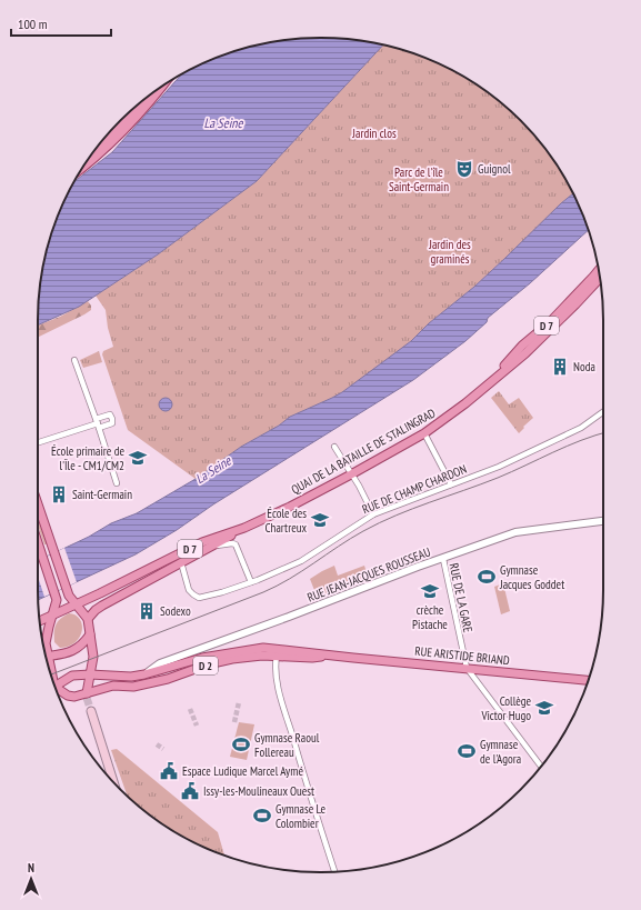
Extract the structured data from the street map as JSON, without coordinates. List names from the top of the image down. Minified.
{"streets":{"main road":["D 7","QUAI DE LA BATAILLE DE STALINGRAD","RUE ARISTIDE BRIAND","D 2"],"street":["RUE DE CHAMP CHARDON","RUE JEAN-JACQUES ROUSSEAU","RUE DE LA GARE"]},"crossings":[["QUAI DE LA BATAILLE DE STALINGRAD","RUE DE CHAMP CHARDON"],["RUE JEAN-JACQUES ROUSSEAU","RUE DE LA GARE"],["RUE JEAN-JACQUES ROUSSEAU","RUE ARISTIDE BRIAND"],["RUE DE LA GARE","RUE ARISTIDE BRIAND"]],"water":["La Seine"],"parks":["Jardin clos","Parc de l'île Saint-Germain","Jardin des graminés"],"places":{"theatre":["Guignol"],"building":["Noda","Saint-Germain","Sodexo"],"school or university":["École primaire de l'Île - CM1/CM2","École des Chartreux","crèche Pistache","Collège Victor Hugo"],"sports":["Gymnase Jacques Goddet","Gymnase Raoul Follereau","Gymnase de l'Agora","Gymnase Le Colombier"],"public building":["Espace Ludique Marcel Aymé","Issy-les-Moulineaux Ouest"]},"scale_bar":"100 m","north":"top"}
